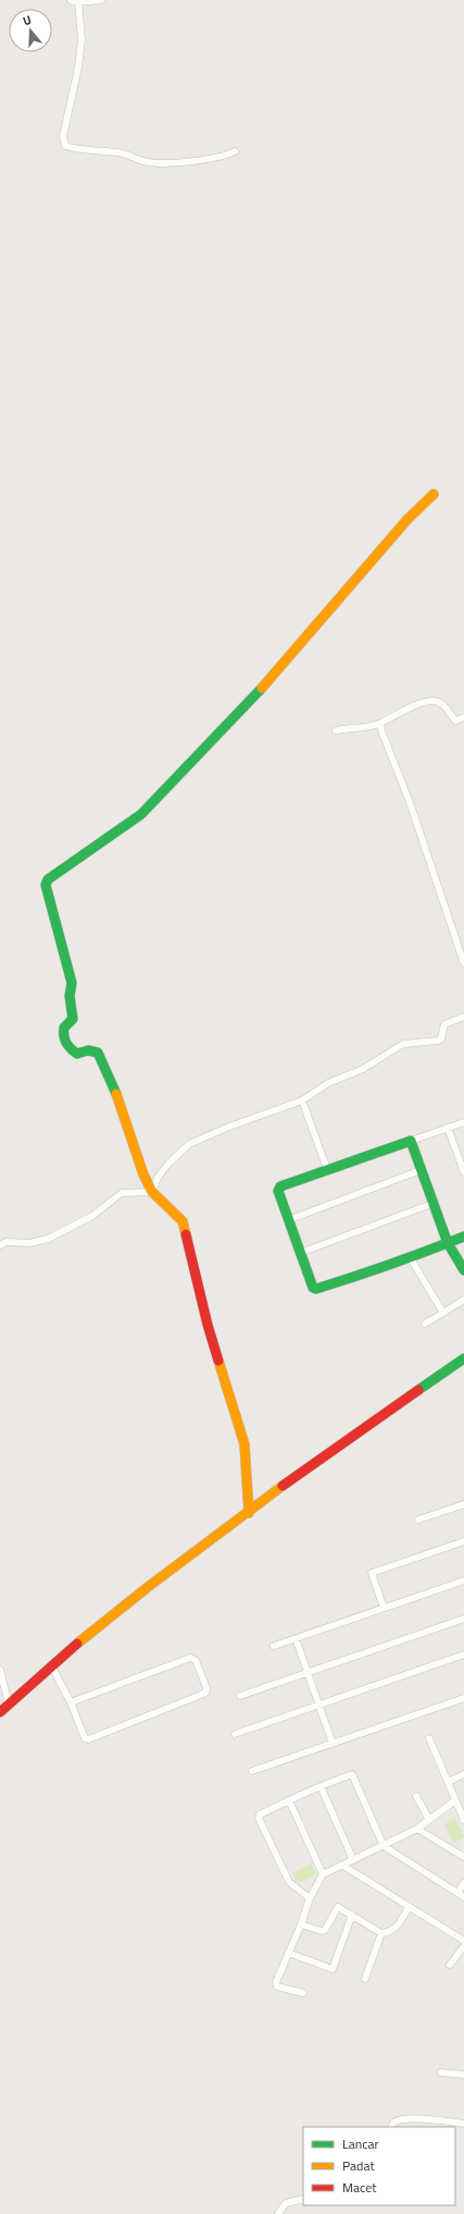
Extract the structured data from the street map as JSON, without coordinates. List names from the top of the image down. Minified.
{"legend":["Lancar","Padat","Macet"],"north":"top"}
